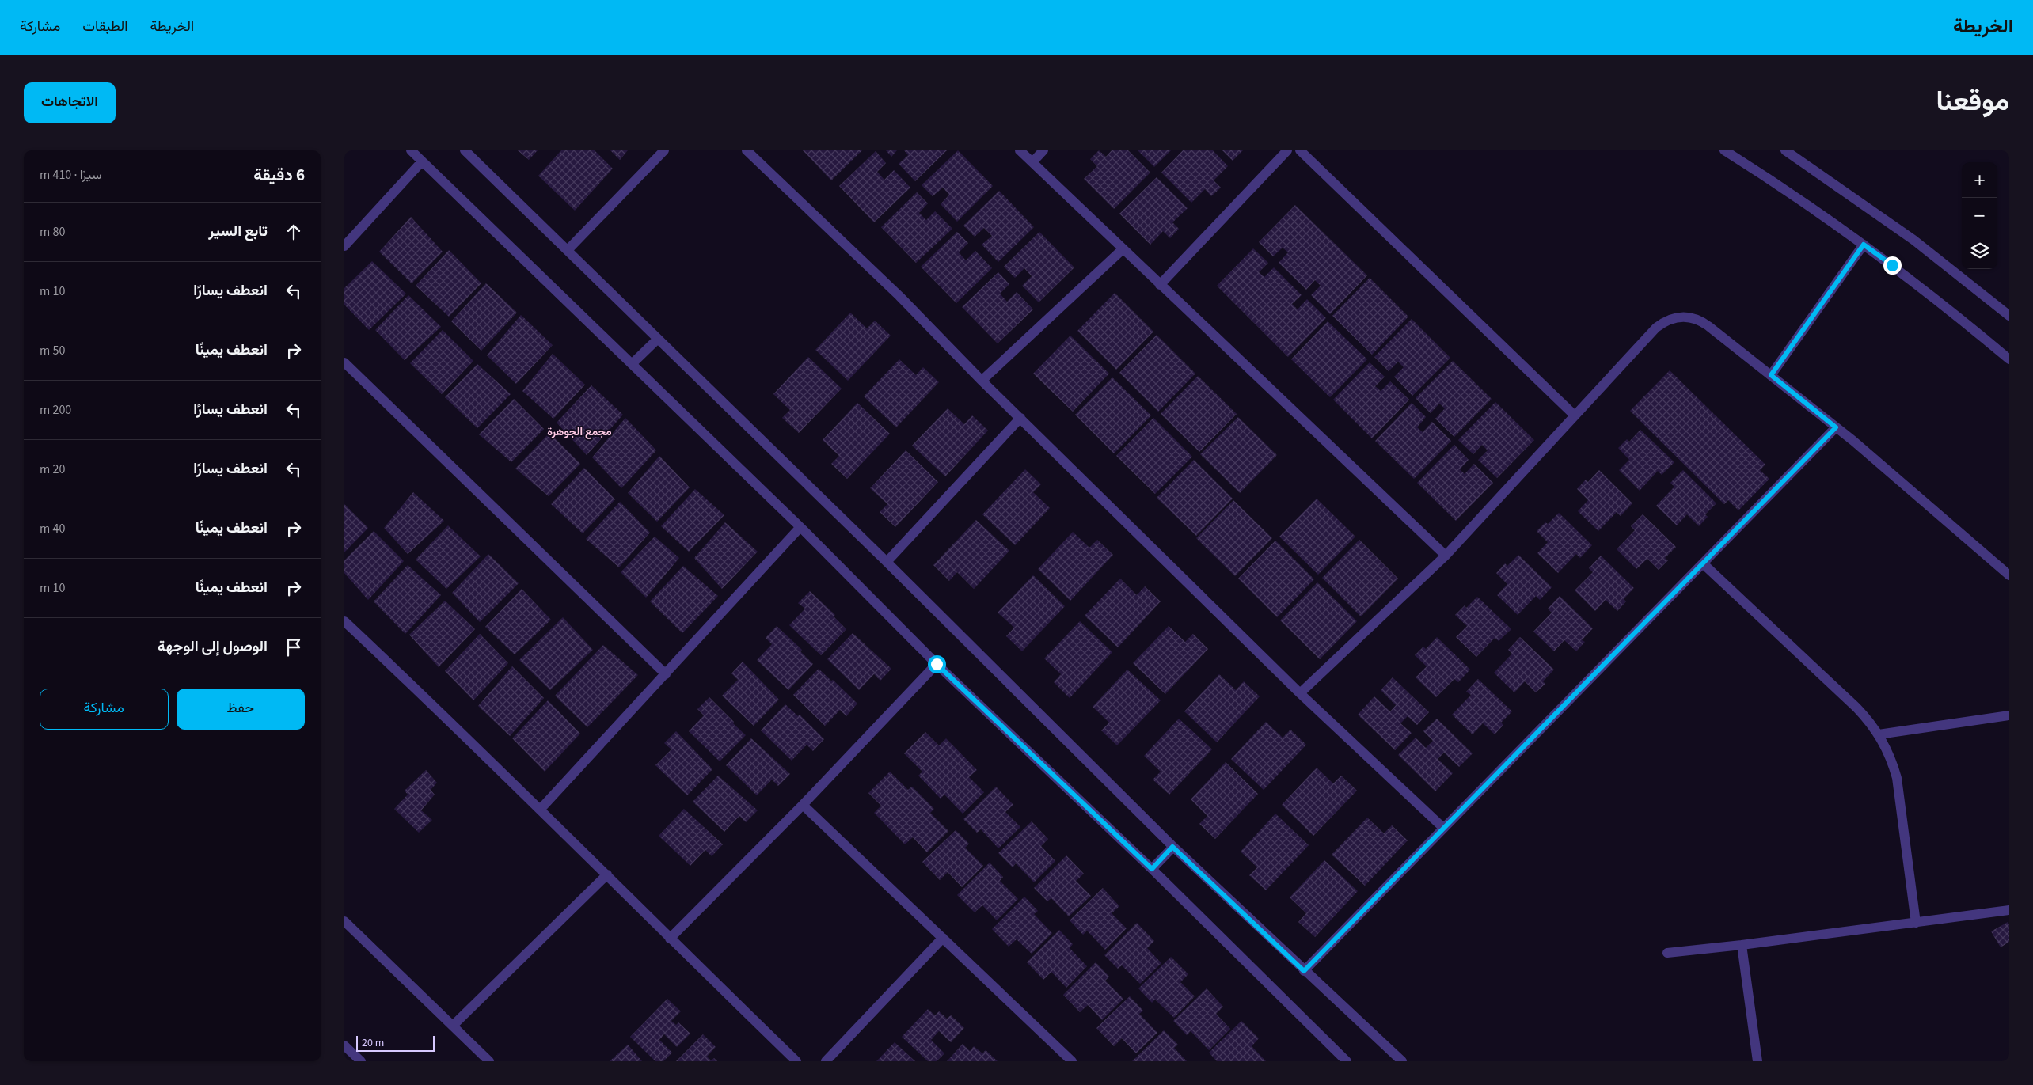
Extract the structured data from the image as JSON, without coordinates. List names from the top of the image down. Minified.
{"districts":["مجمع الجوهرة"],"scale_bar":"20 m","page":{"header":"الخريطة","nav":["الخريطة","الطبقات","مشاركة"],"title":"موقعنا","buttons":["الاتجاهات",["حفظ","مشاركة"]],"heading":["6 دقيقة","سيرًا · 410 m"],"map_buttons":["+","−"],"list":[["تابع السير","80 m"],["انعطف يسارًا","10 m"],["انعطف يمينًا","50 m"],["انعطف يسارًا","200 m"],["انعطف يسارًا","20 m"],["انعطف يمينًا","40 m"],["انعطف يمينًا","10 m"],"الوصول إلى الوجهة"],"scale":"20 m"}}
